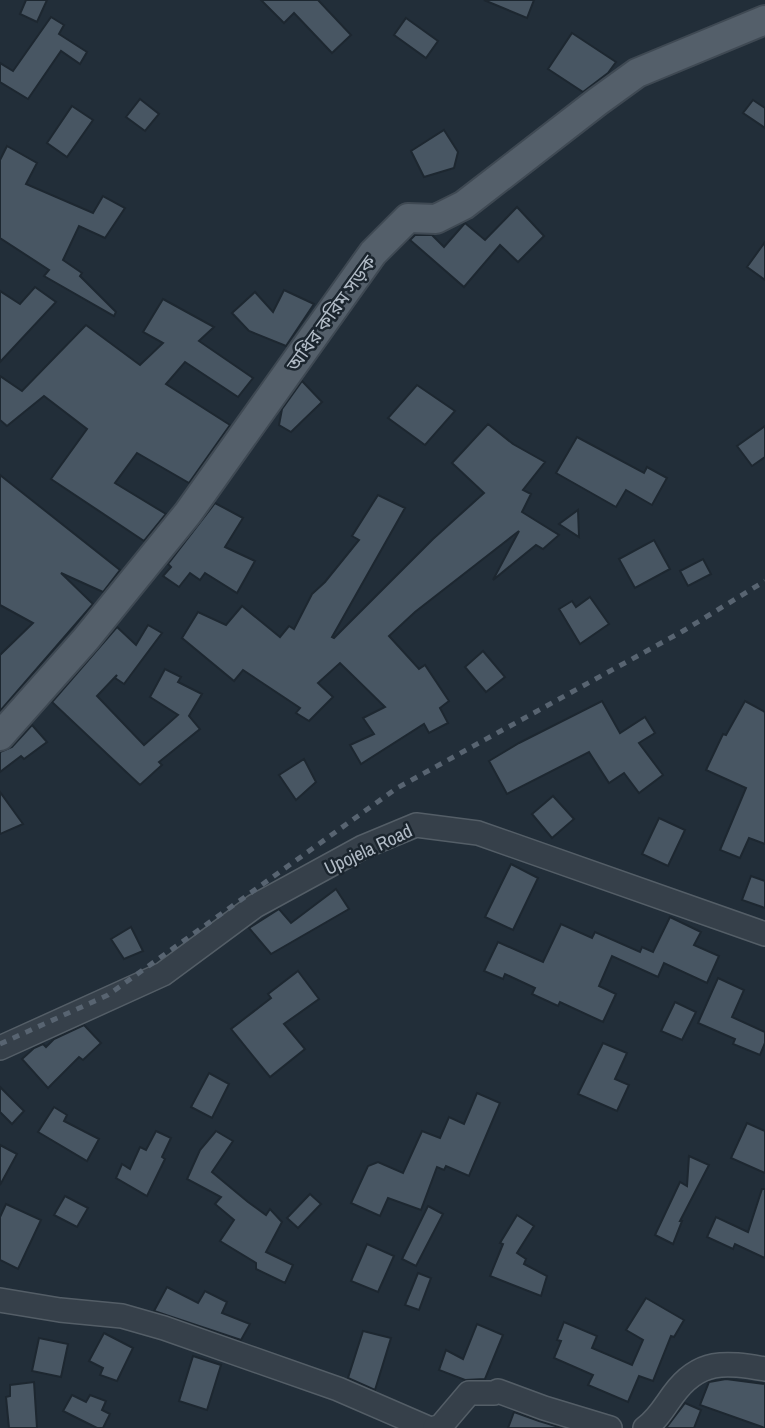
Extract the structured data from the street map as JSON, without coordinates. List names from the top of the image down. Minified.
{"streets":{"main road":["অধির করিম সড়ক"],"street":["Upojela Road"]}}
